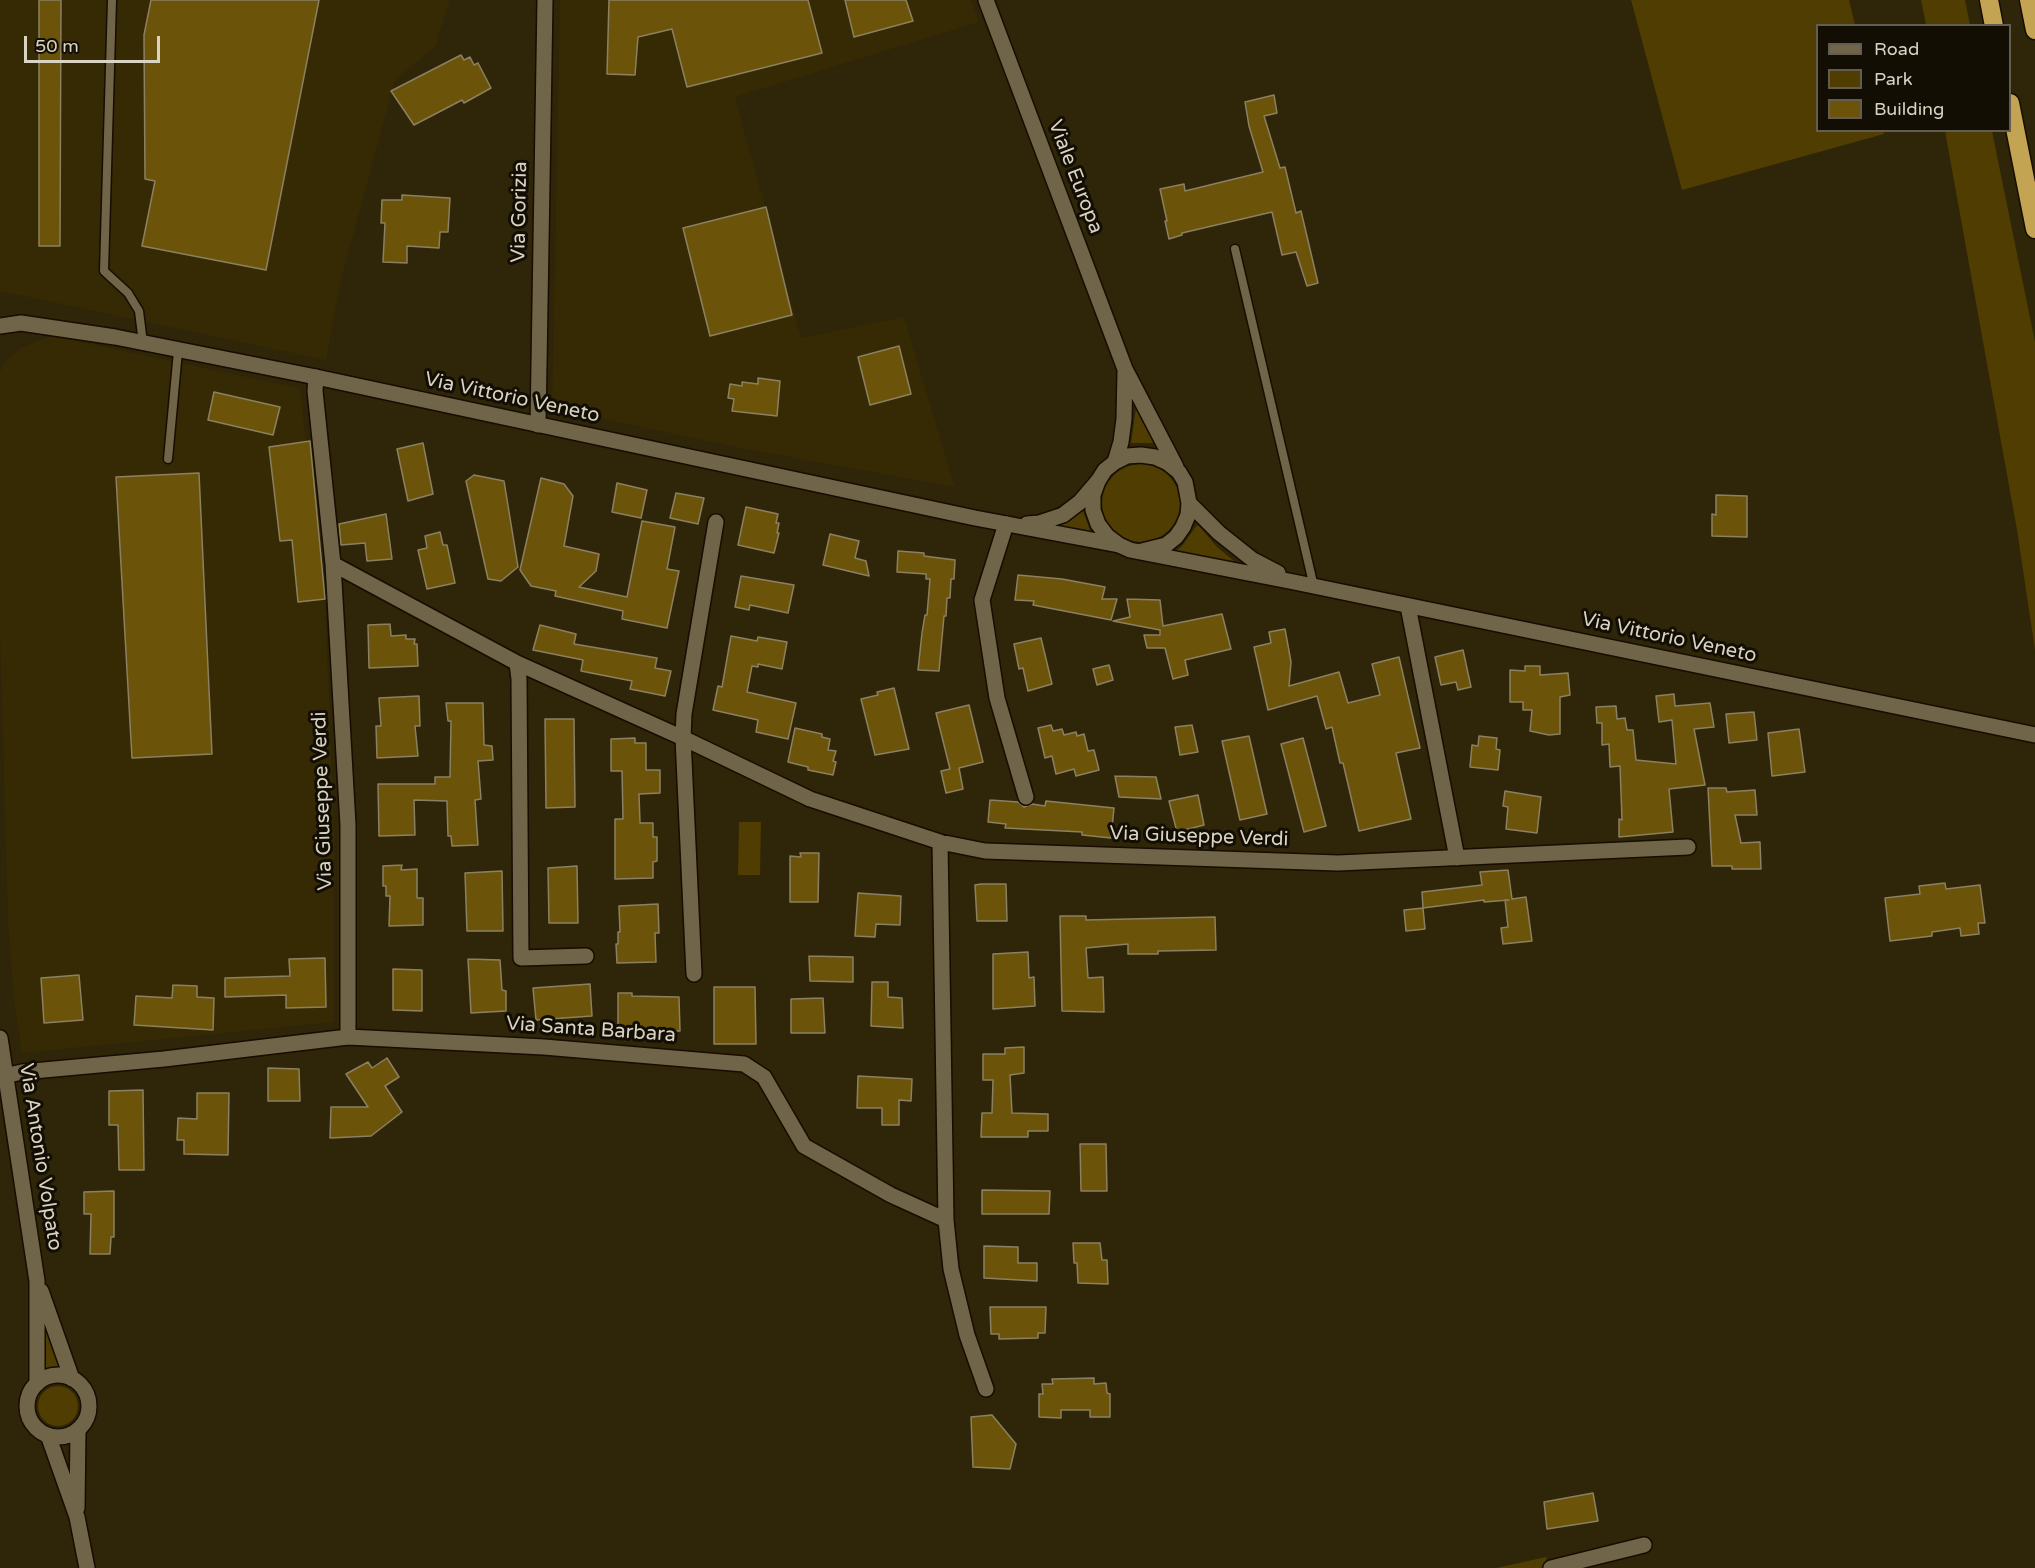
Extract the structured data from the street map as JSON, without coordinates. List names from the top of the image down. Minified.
{"streets":{"street":["Viale Europa","Via Gorizia","Via Vittorio Veneto","Via Giuseppe Verdi","Via Santa Barbara","Via Antonio Volpato"]},"crossings":[["Viale Europa","Via Vittorio Veneto"],["Via Gorizia","Via Vittorio Veneto"],["Via Vittorio Veneto","Via Giuseppe Verdi"],["Via Giuseppe Verdi","Via Santa Barbara"],["Via Santa Barbara","Via Antonio Volpato"]],"legend":["Road","Park","Building"],"scale_bar":"50 m"}
